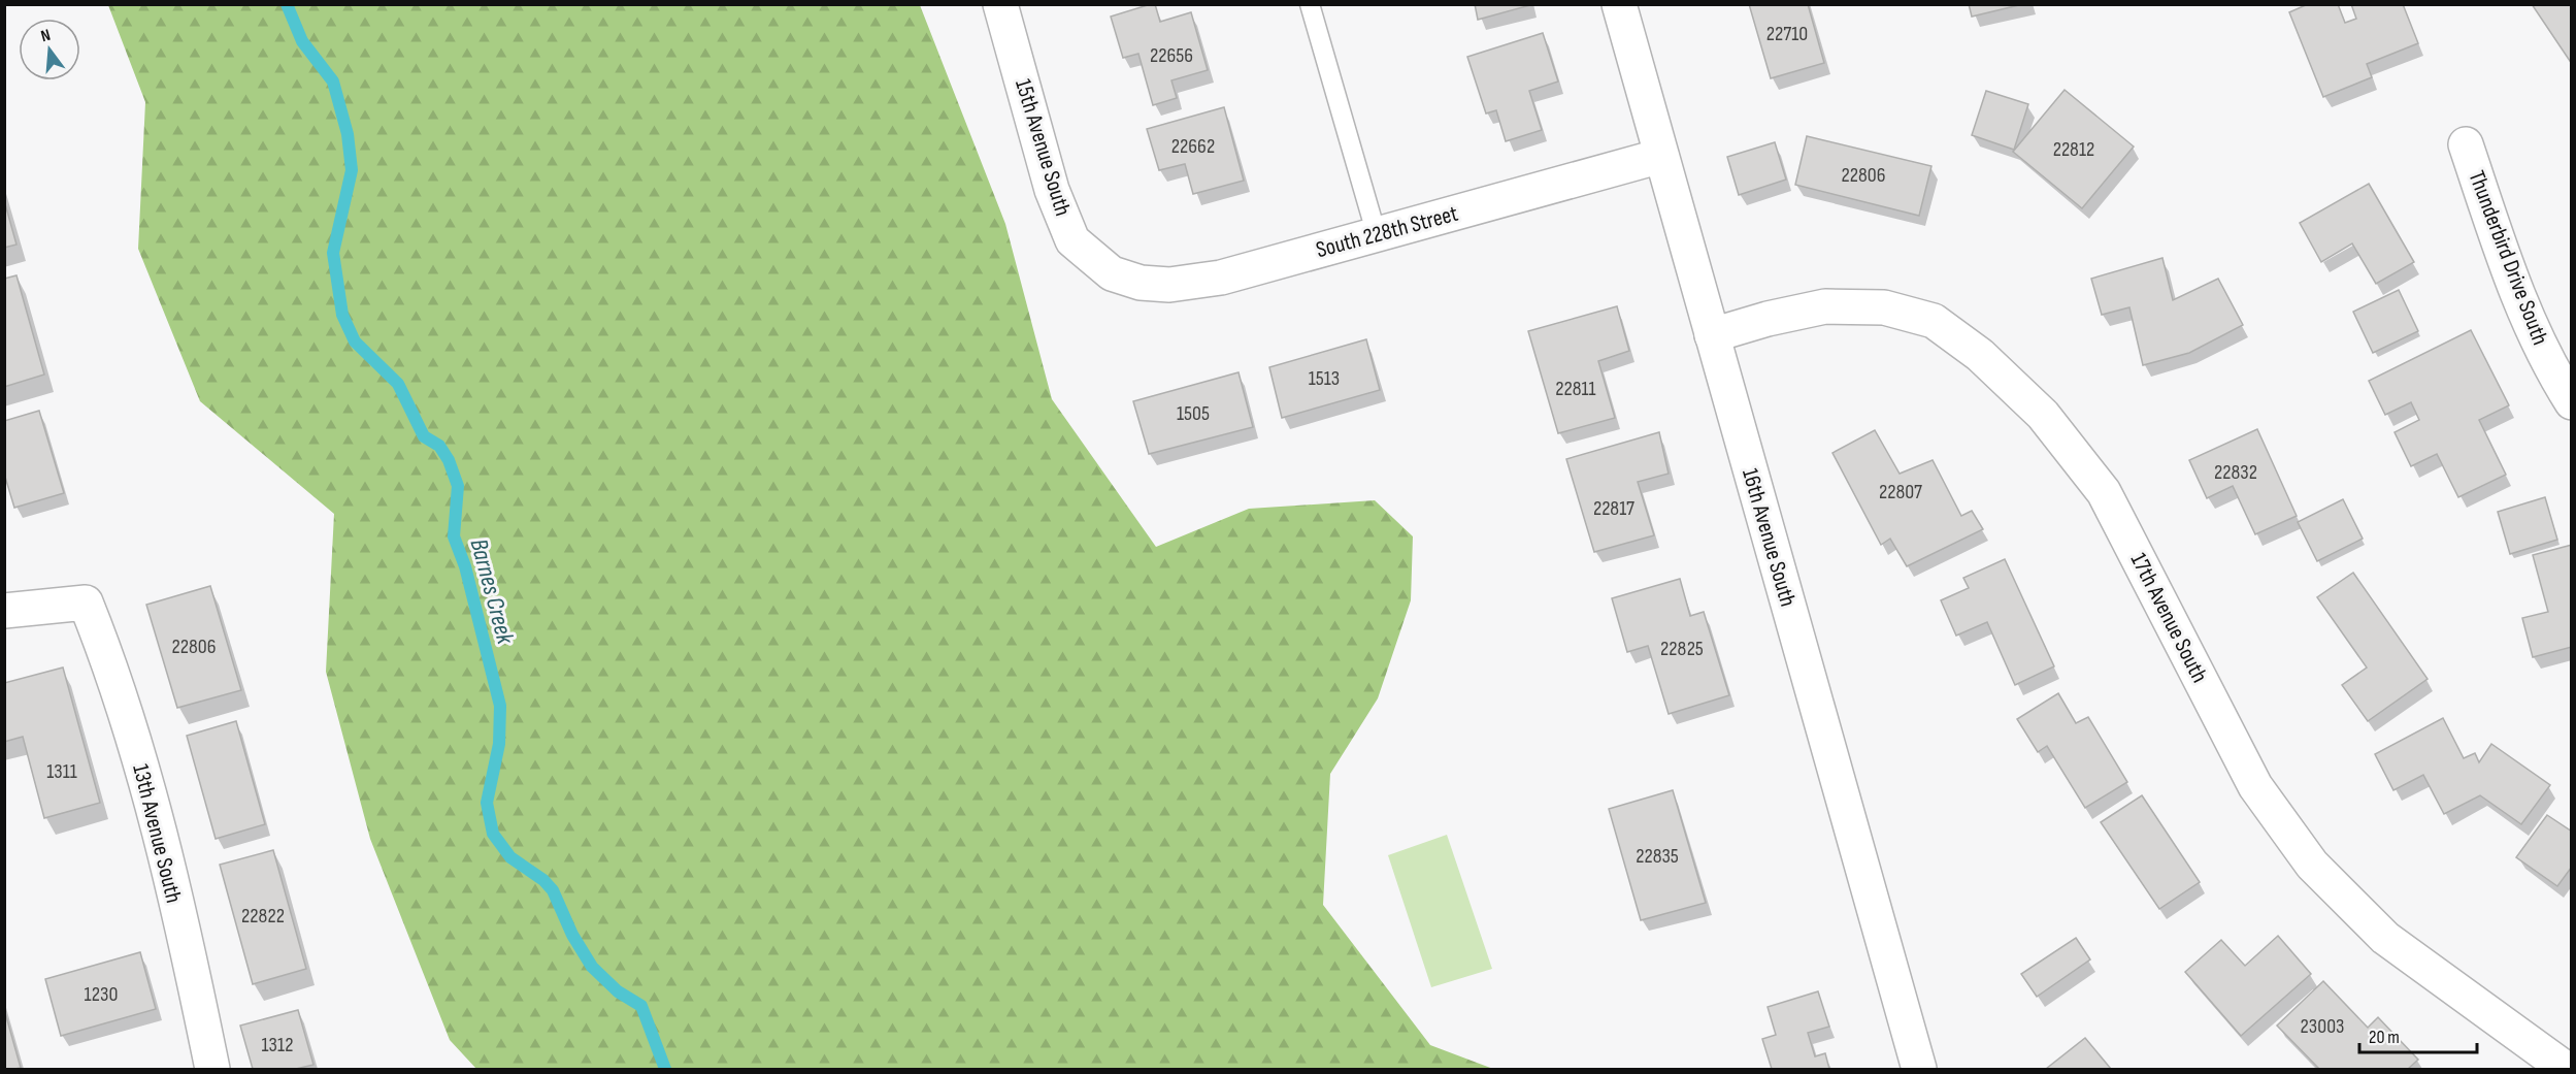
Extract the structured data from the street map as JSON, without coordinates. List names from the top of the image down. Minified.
{"streets":{"street":["15th Avenue South","South 228th Street","Thunderbird Drive South","16th Avenue South","17th Avenue South","13th Avenue South"]},"crossings":[["15th Avenue South","South 228th Street"],["South 228th Street","16th Avenue South"],["16th Avenue South","17th Avenue South"]],"water":["Barnes Creek"],"house_numbers":["22710","22656","22662","22812","22806","1513","22811","1505","22832","22807","22817","22806","22825","1311","22835","22822","1230","23003","1312"],"scale_bar":"20 m","north":"top"}
